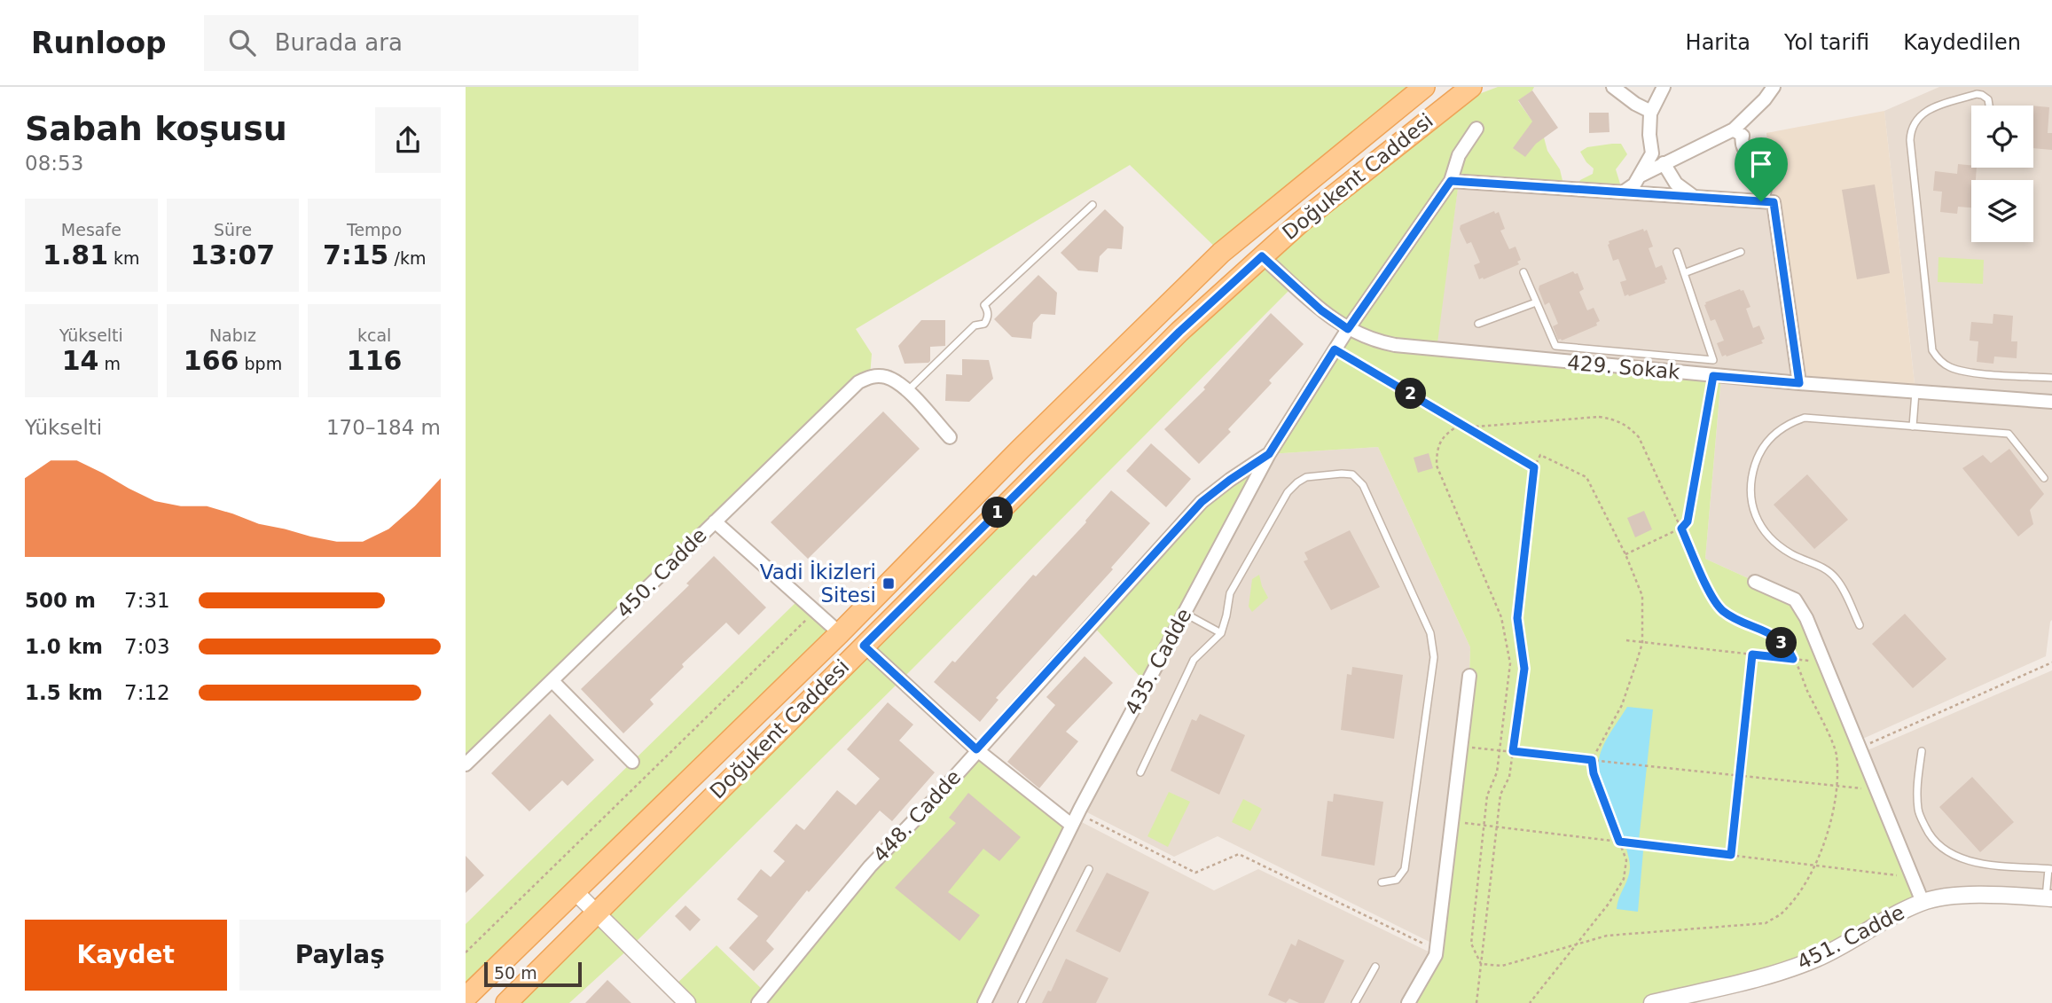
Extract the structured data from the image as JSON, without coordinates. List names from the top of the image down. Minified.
{"streets":{"main road":["Doğukent Caddesi"],"street":["429. Sokak","450. Cadde","435. Cadde","448. Cadde","451. Cadde"]},"crossings":[["Doğukent Caddesi","429. Sokak"],["429. Sokak","435. Cadde"],["435. Cadde","448. Cadde"]],"places":{"transit":["Vadi İkizleri Sitesi"]},"scale_bar":"50 m","page":{"header":"Runloop","search":"Burada ara","nav":["Harita","Yol tarifi","Kaydedilen"],"heading":["Sabah koşusu","08:53"],"stats":[["Mesafe","1.81 km"],["Süre","13:07"],["Tempo","7:15 /km"],["Yükselti","14 m"],["Nabız","166 bpm"],["kcal","116"]],"pins":["2","1","3"],"chart":["Yükselti","170–184 m"],"list":[{"name":"500 m","note":"7:31"},{"name":"1.0 km","note":"7:03"},{"name":"1.5 km","note":"7:12"}],"buttons":["Kaydet","Paylaş"],"scale":"50 m"}}
